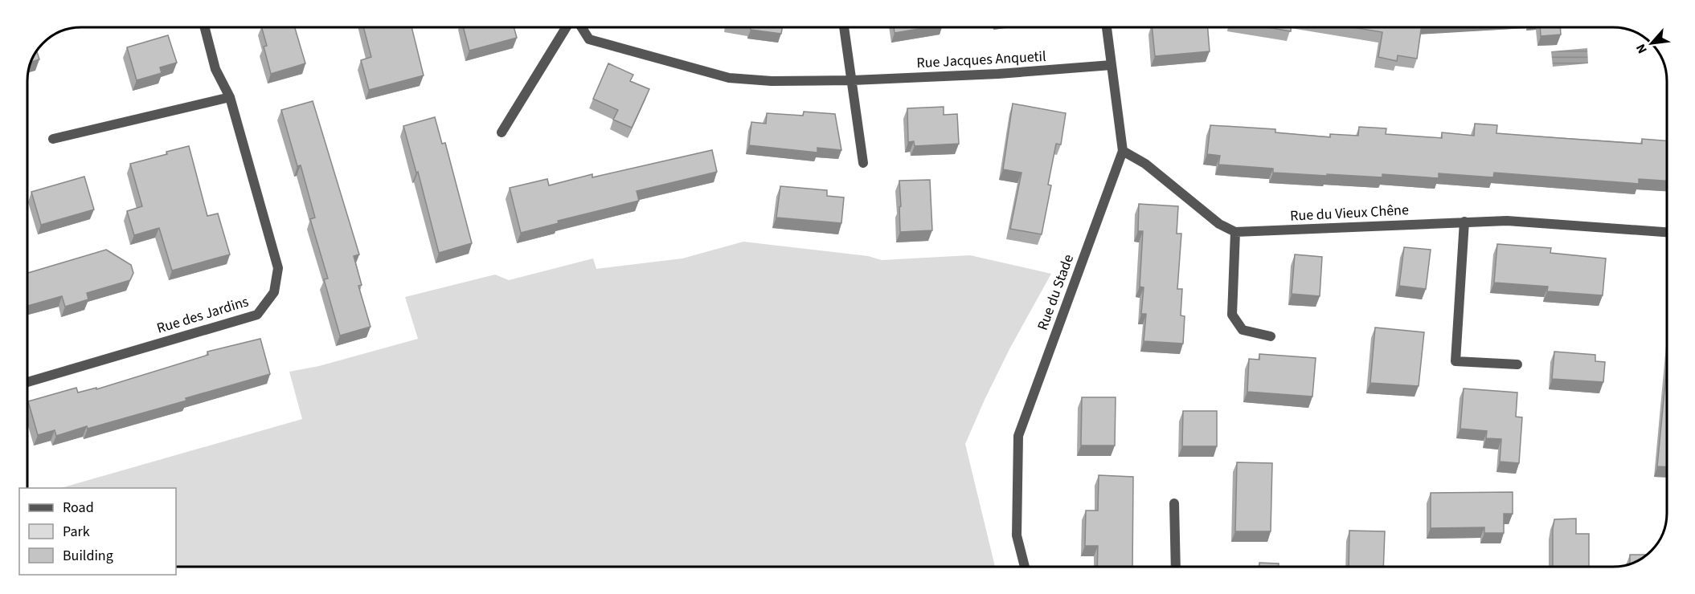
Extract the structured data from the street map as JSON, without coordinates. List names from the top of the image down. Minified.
{"streets":{"street":["Rue Jacques Anquetil","Rue du Vieux Chêne","Rue du Stade","Rue des Jardins"]},"crossings":[["Rue Jacques Anquetil","Rue du Stade"]],"legend":["Road","Park","Building"],"north":"bottom left"}
